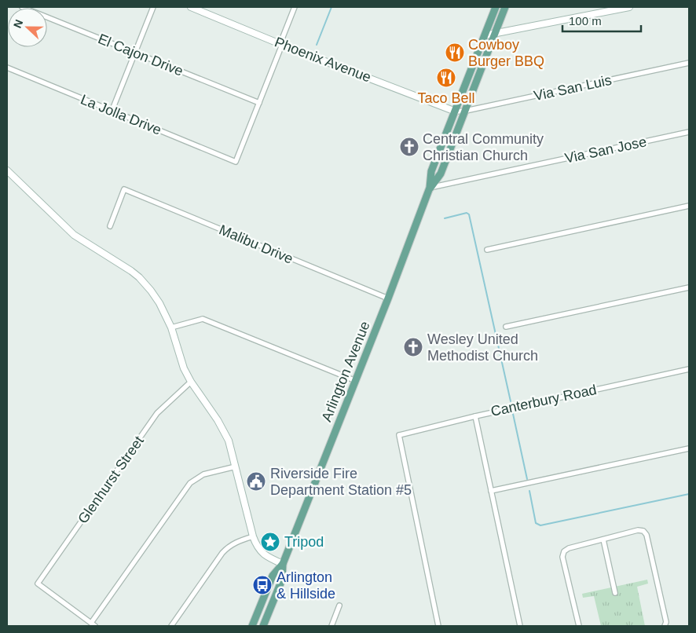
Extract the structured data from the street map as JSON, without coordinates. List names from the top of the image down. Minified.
{"streets":{"main road":["Arlington Avenue"],"street":["El Cajon Drive","Phoenix Avenue","Via San Luis","La Jolla Drive","Via San Jose","Malibu Drive","Canterbury Road","Glenhurst Street"]},"crossings":[["El Cajon Drive","La Jolla Drive"],["Phoenix Avenue","Via San Luis"],["Phoenix Avenue","Arlington Avenue"],["Via San Luis","Arlington Avenue"],["Via San Jose","Arlington Avenue"],["Malibu Drive","Arlington Avenue"]],"places":{"restaurant":["Cowboy Burger BBQ","Taco Bell"],"church":["Central Community Christian Church","Wesley United Methodist Church"],"public building":["Riverside Fire Department Station #5"],"place":["Tripod"],"bus stop":["Arlington & Hillside"]},"scale_bar":"100 m","north":"left"}
